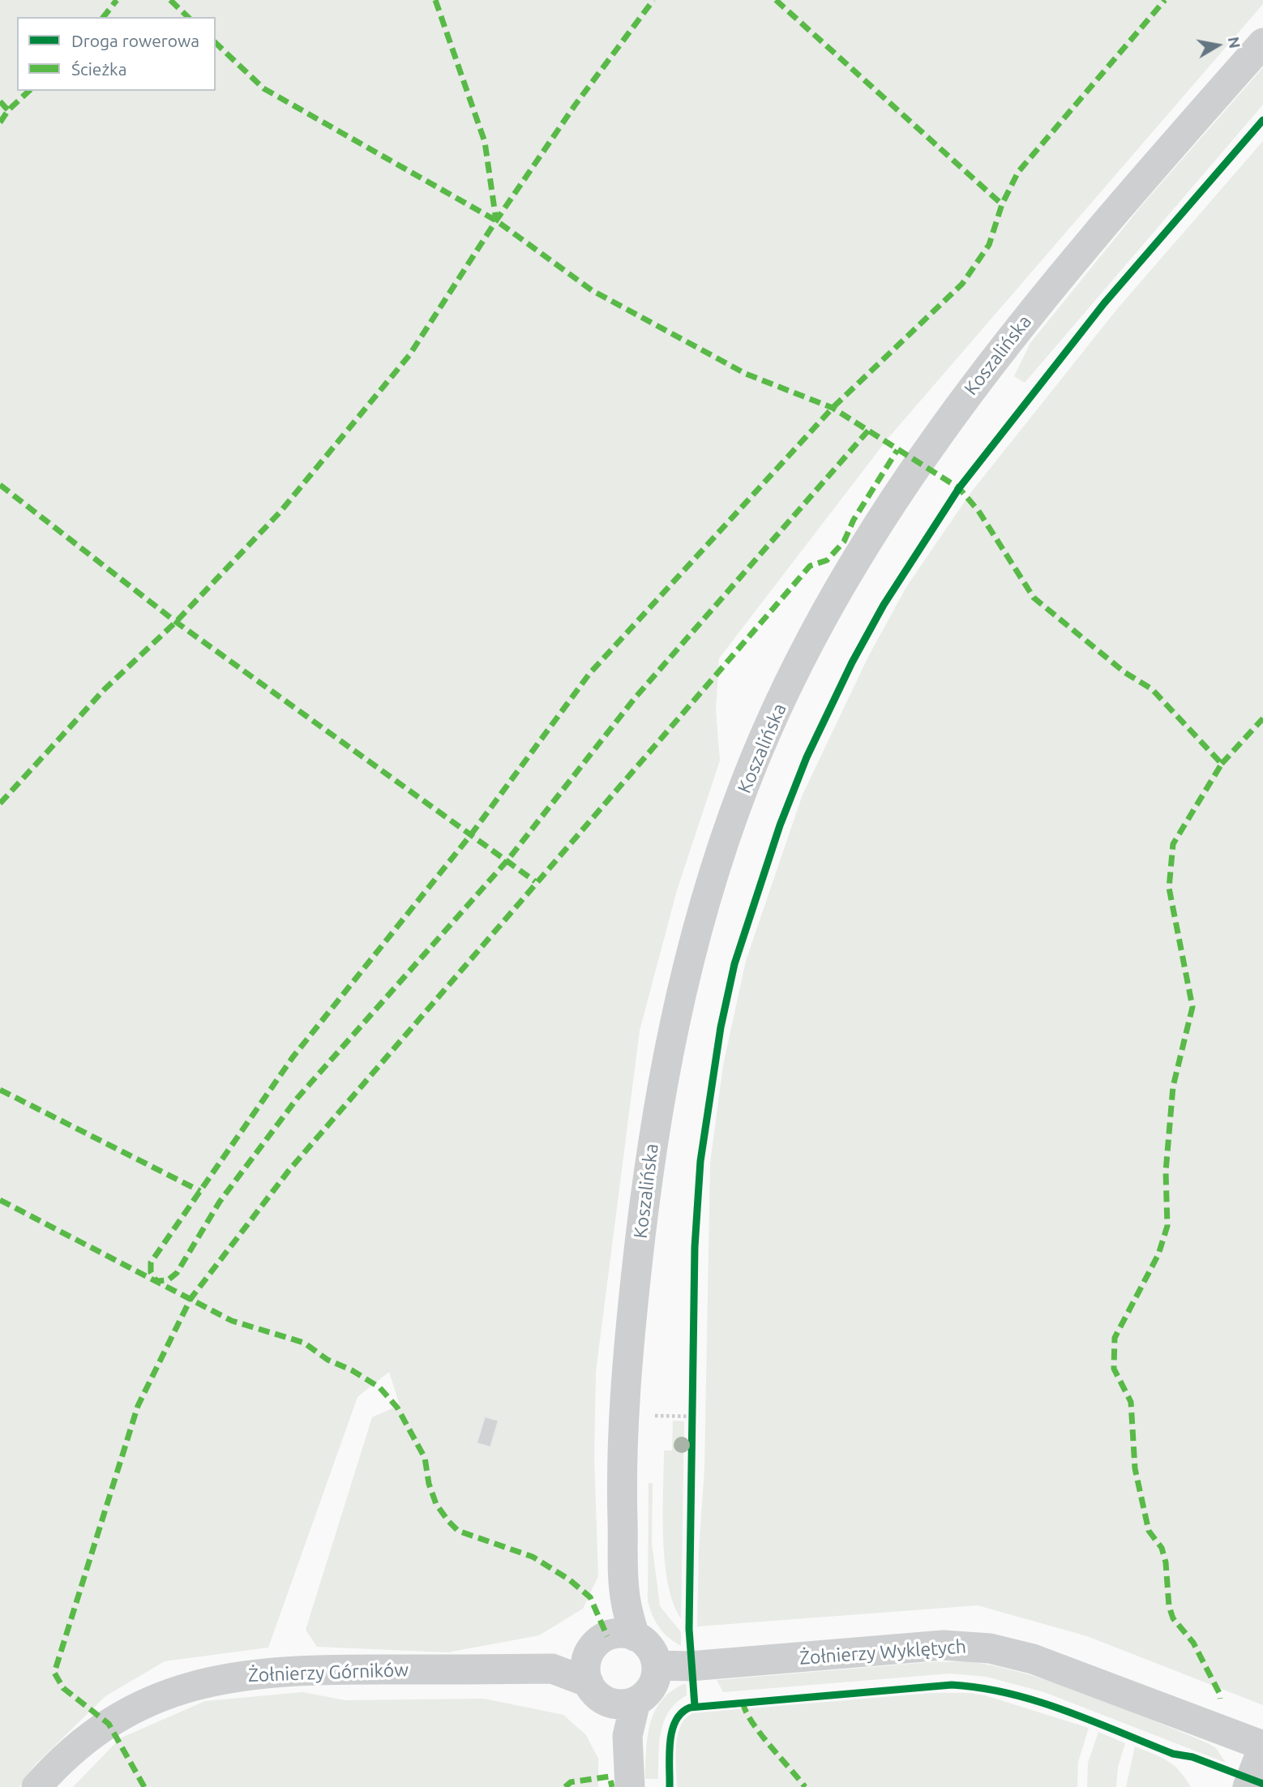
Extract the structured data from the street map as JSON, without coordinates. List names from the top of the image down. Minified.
{"streets":{"street":["Koszalińska","Żołnierzy Wyklętych","Żołnierzy Górników"]},"crossings":[["Koszalińska","Żołnierzy Wyklętych"],["Koszalińska","Żołnierzy Górników"],["Żołnierzy Wyklętych","Żołnierzy Górników"]],"legend":["Droga rowerowa","Ścieżka"],"north":"right"}
